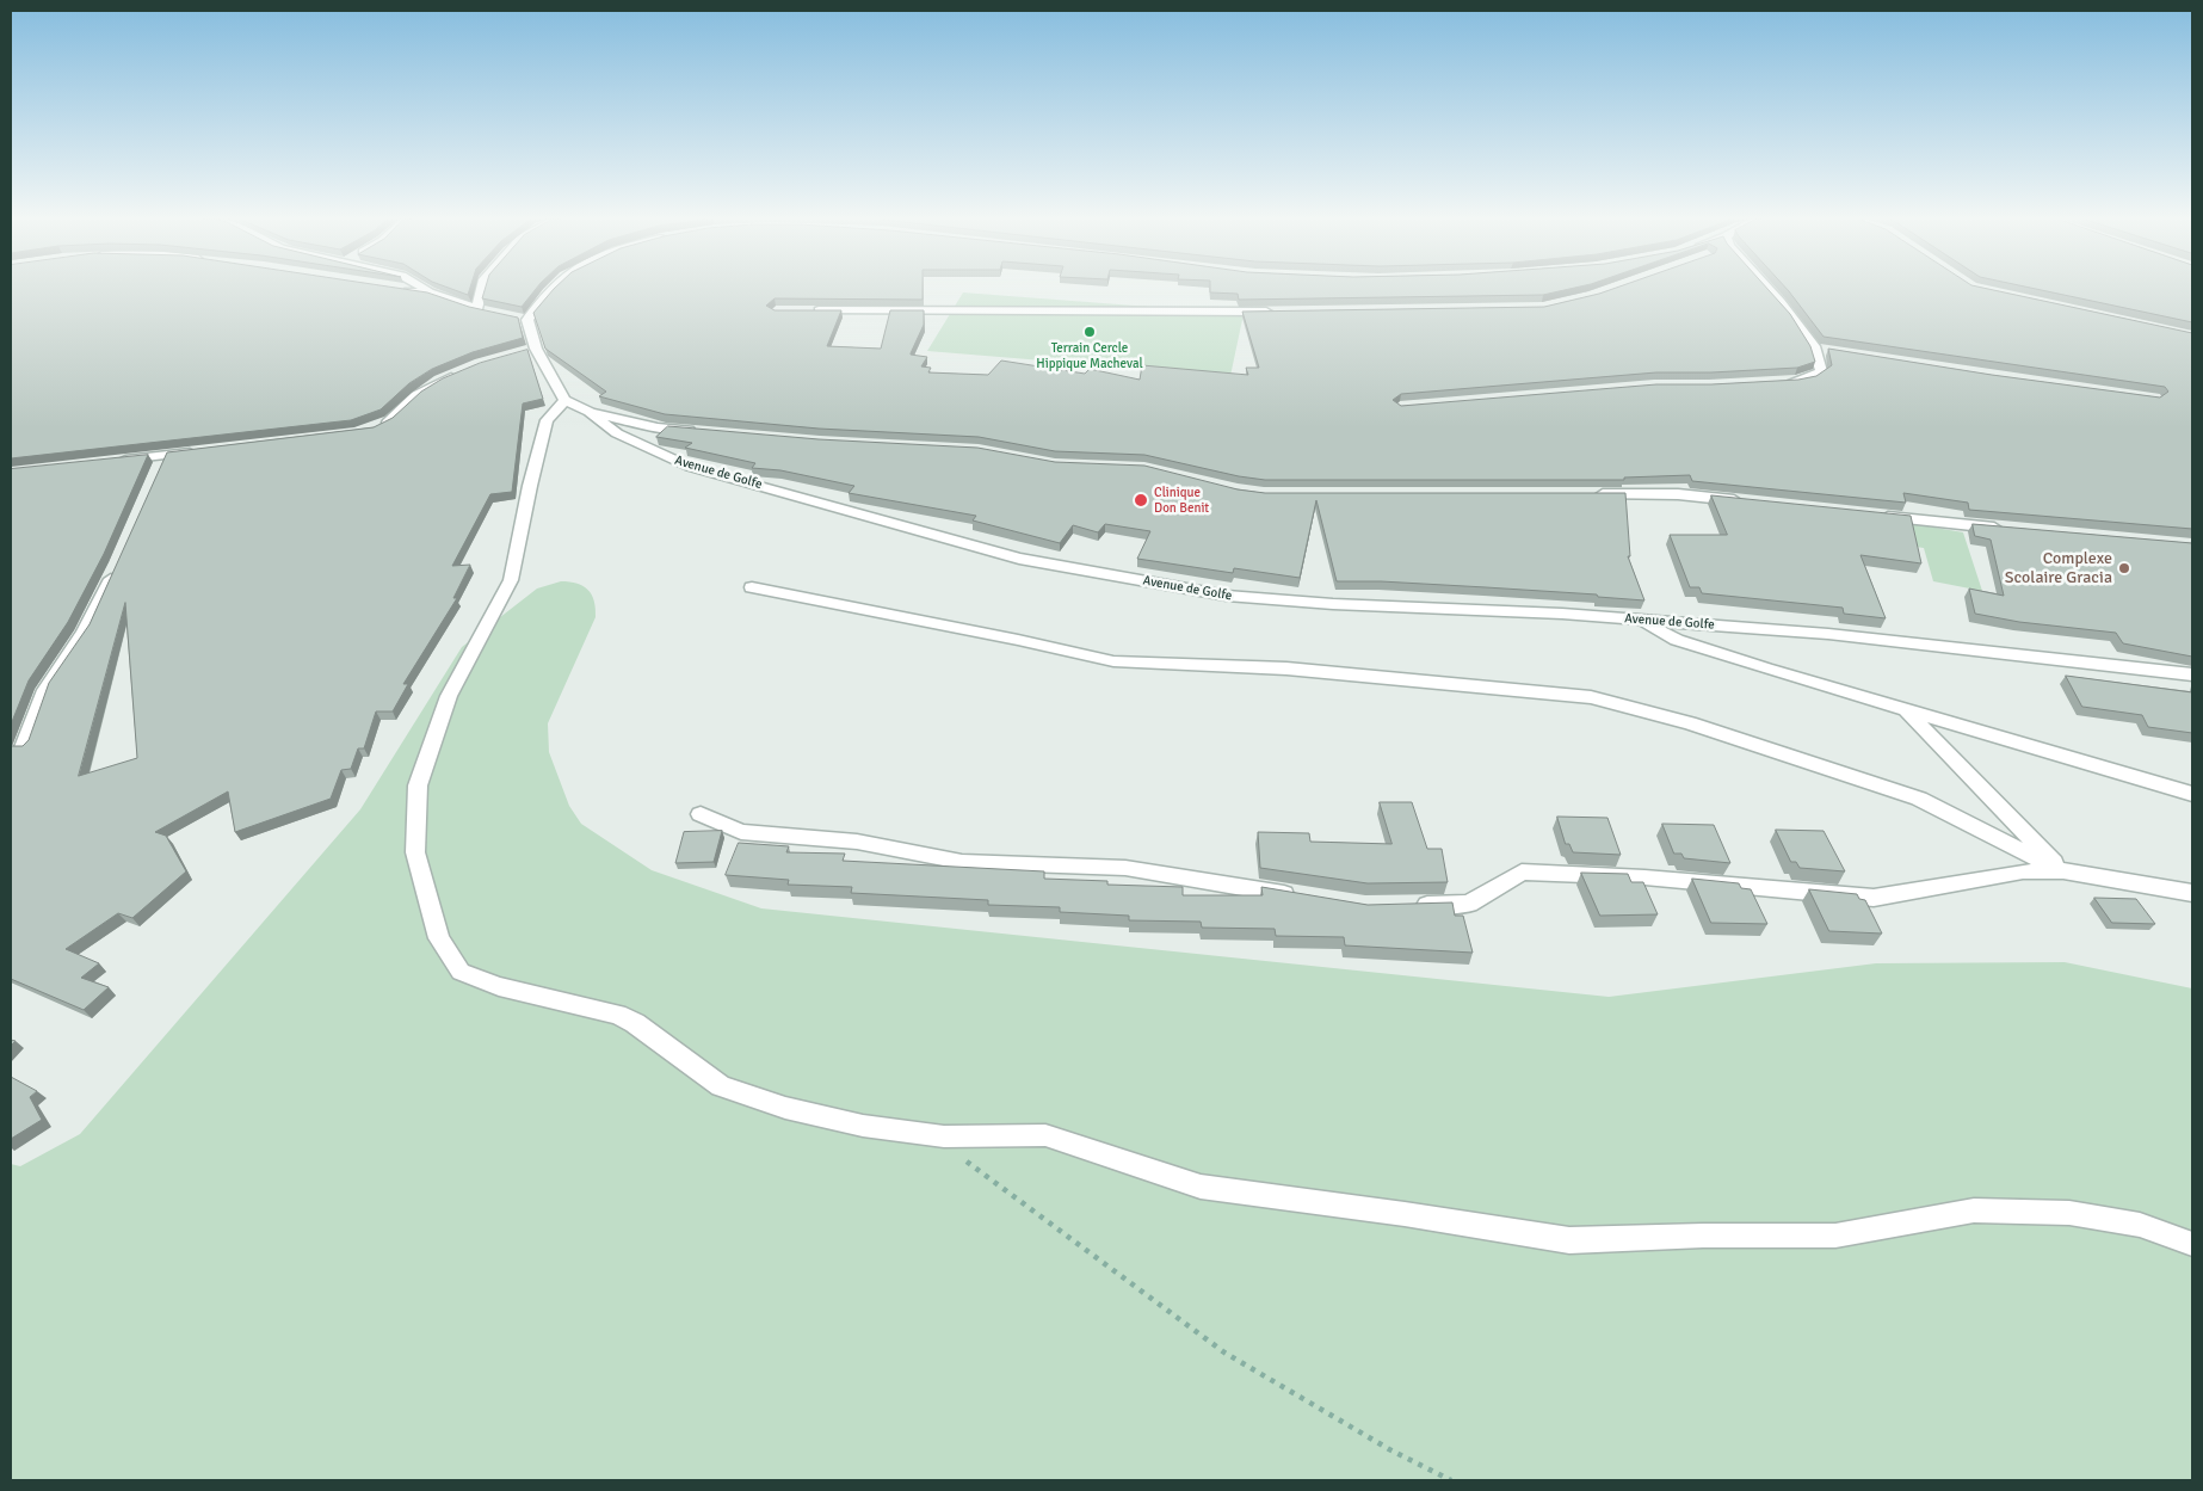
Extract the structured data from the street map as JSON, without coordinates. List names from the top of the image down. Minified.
{"streets":{"street":["Avenue de Golfe"]},"places":["Terrain Cercle Hippique Macheval","Clinique Don Benit","Complexe Scolaire Gracia"]}
